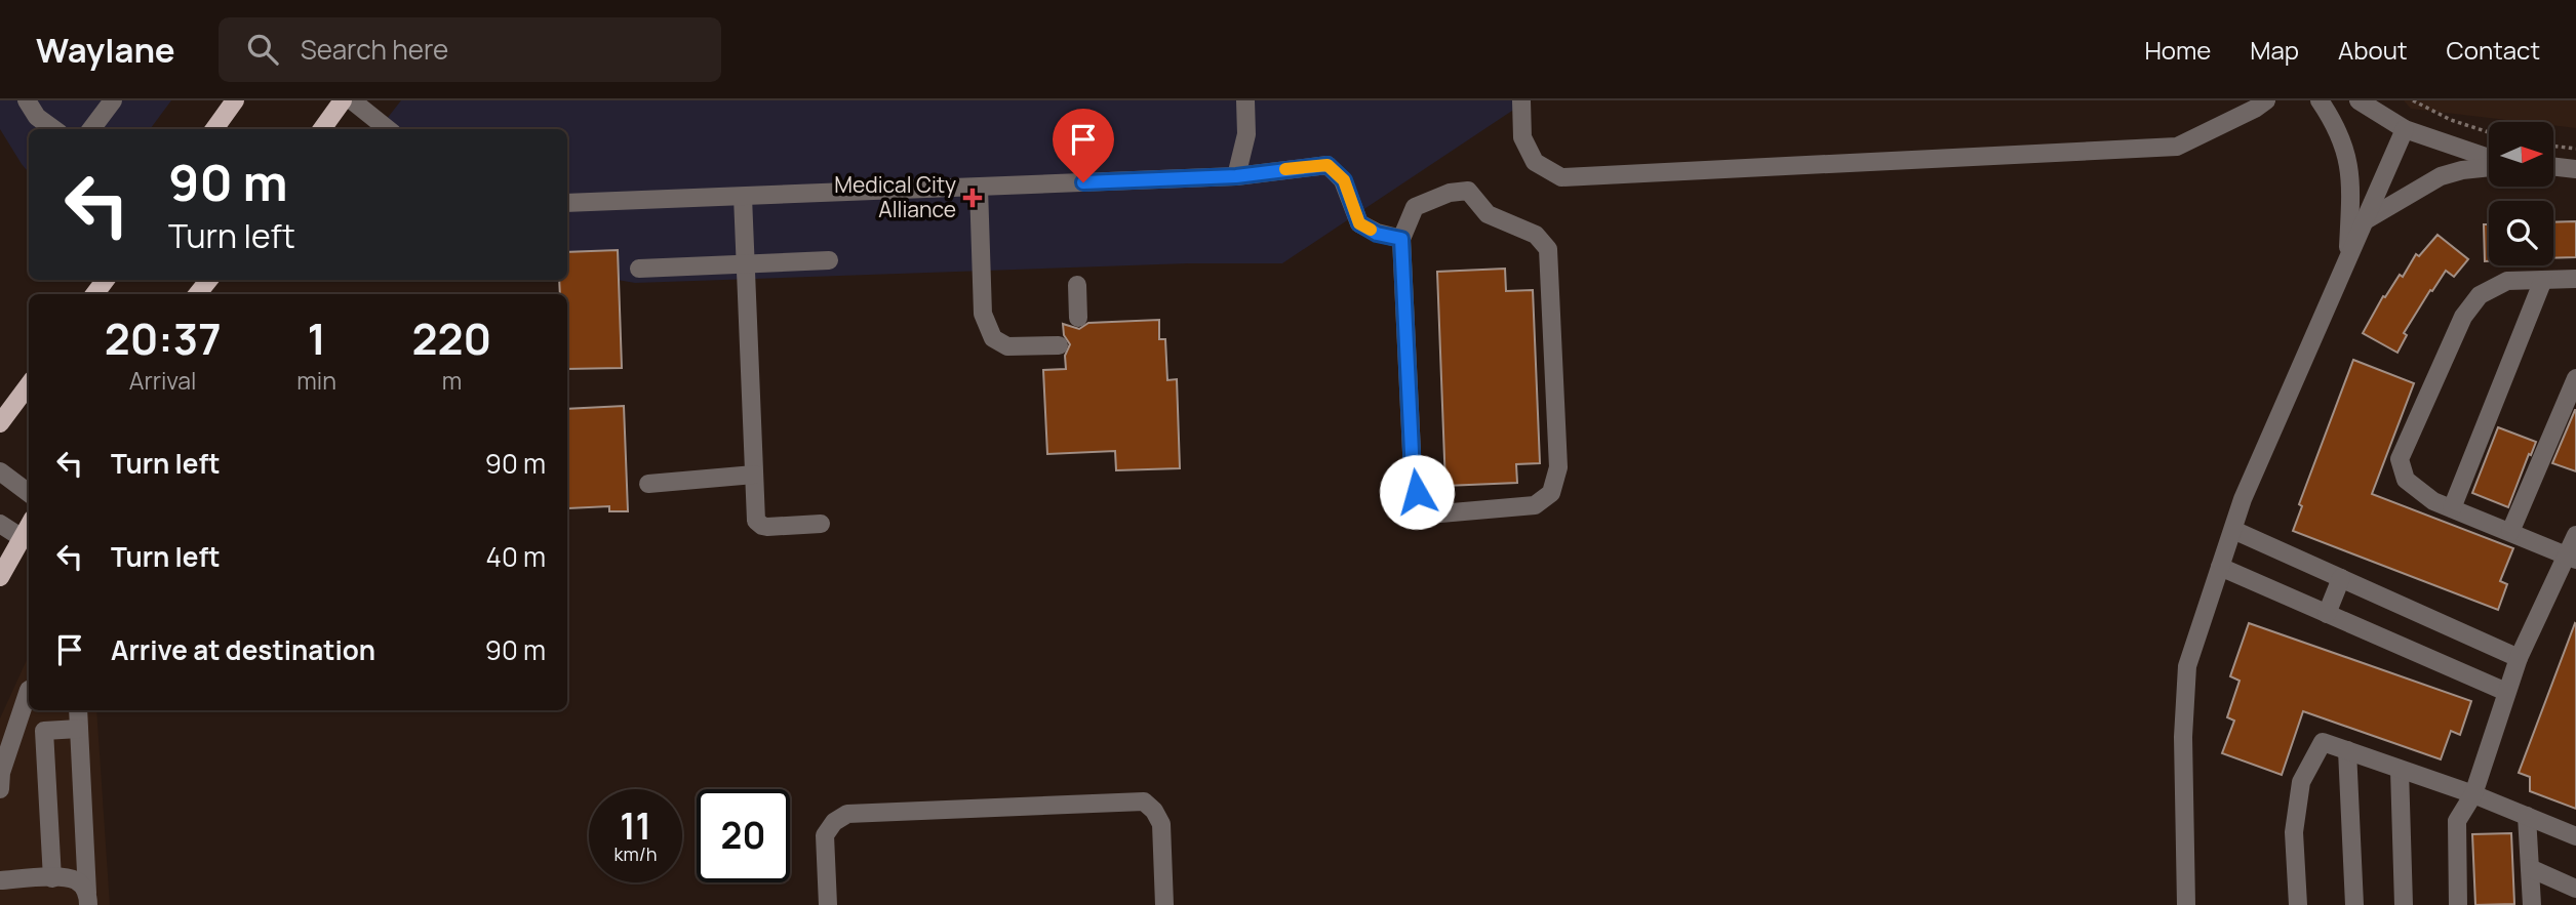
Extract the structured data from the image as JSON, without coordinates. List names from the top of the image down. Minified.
{"places":{"health":["Medical City Alliance"]},"north":"right","page":{"header":"Waylane","search":"Search here","nav":["Home","Map","About","Contact"],"turn":["90 m","Turn left"],"eta":["20:37","Arrival","1","min","220","m"],"list":[{"name":"Turn left","value":"90 m"},{"name":"Turn left","value":"40 m"},{"name":"Arrive at destination","value":"90 m"}],"speed":"11 km/h","limit":"20"}}
